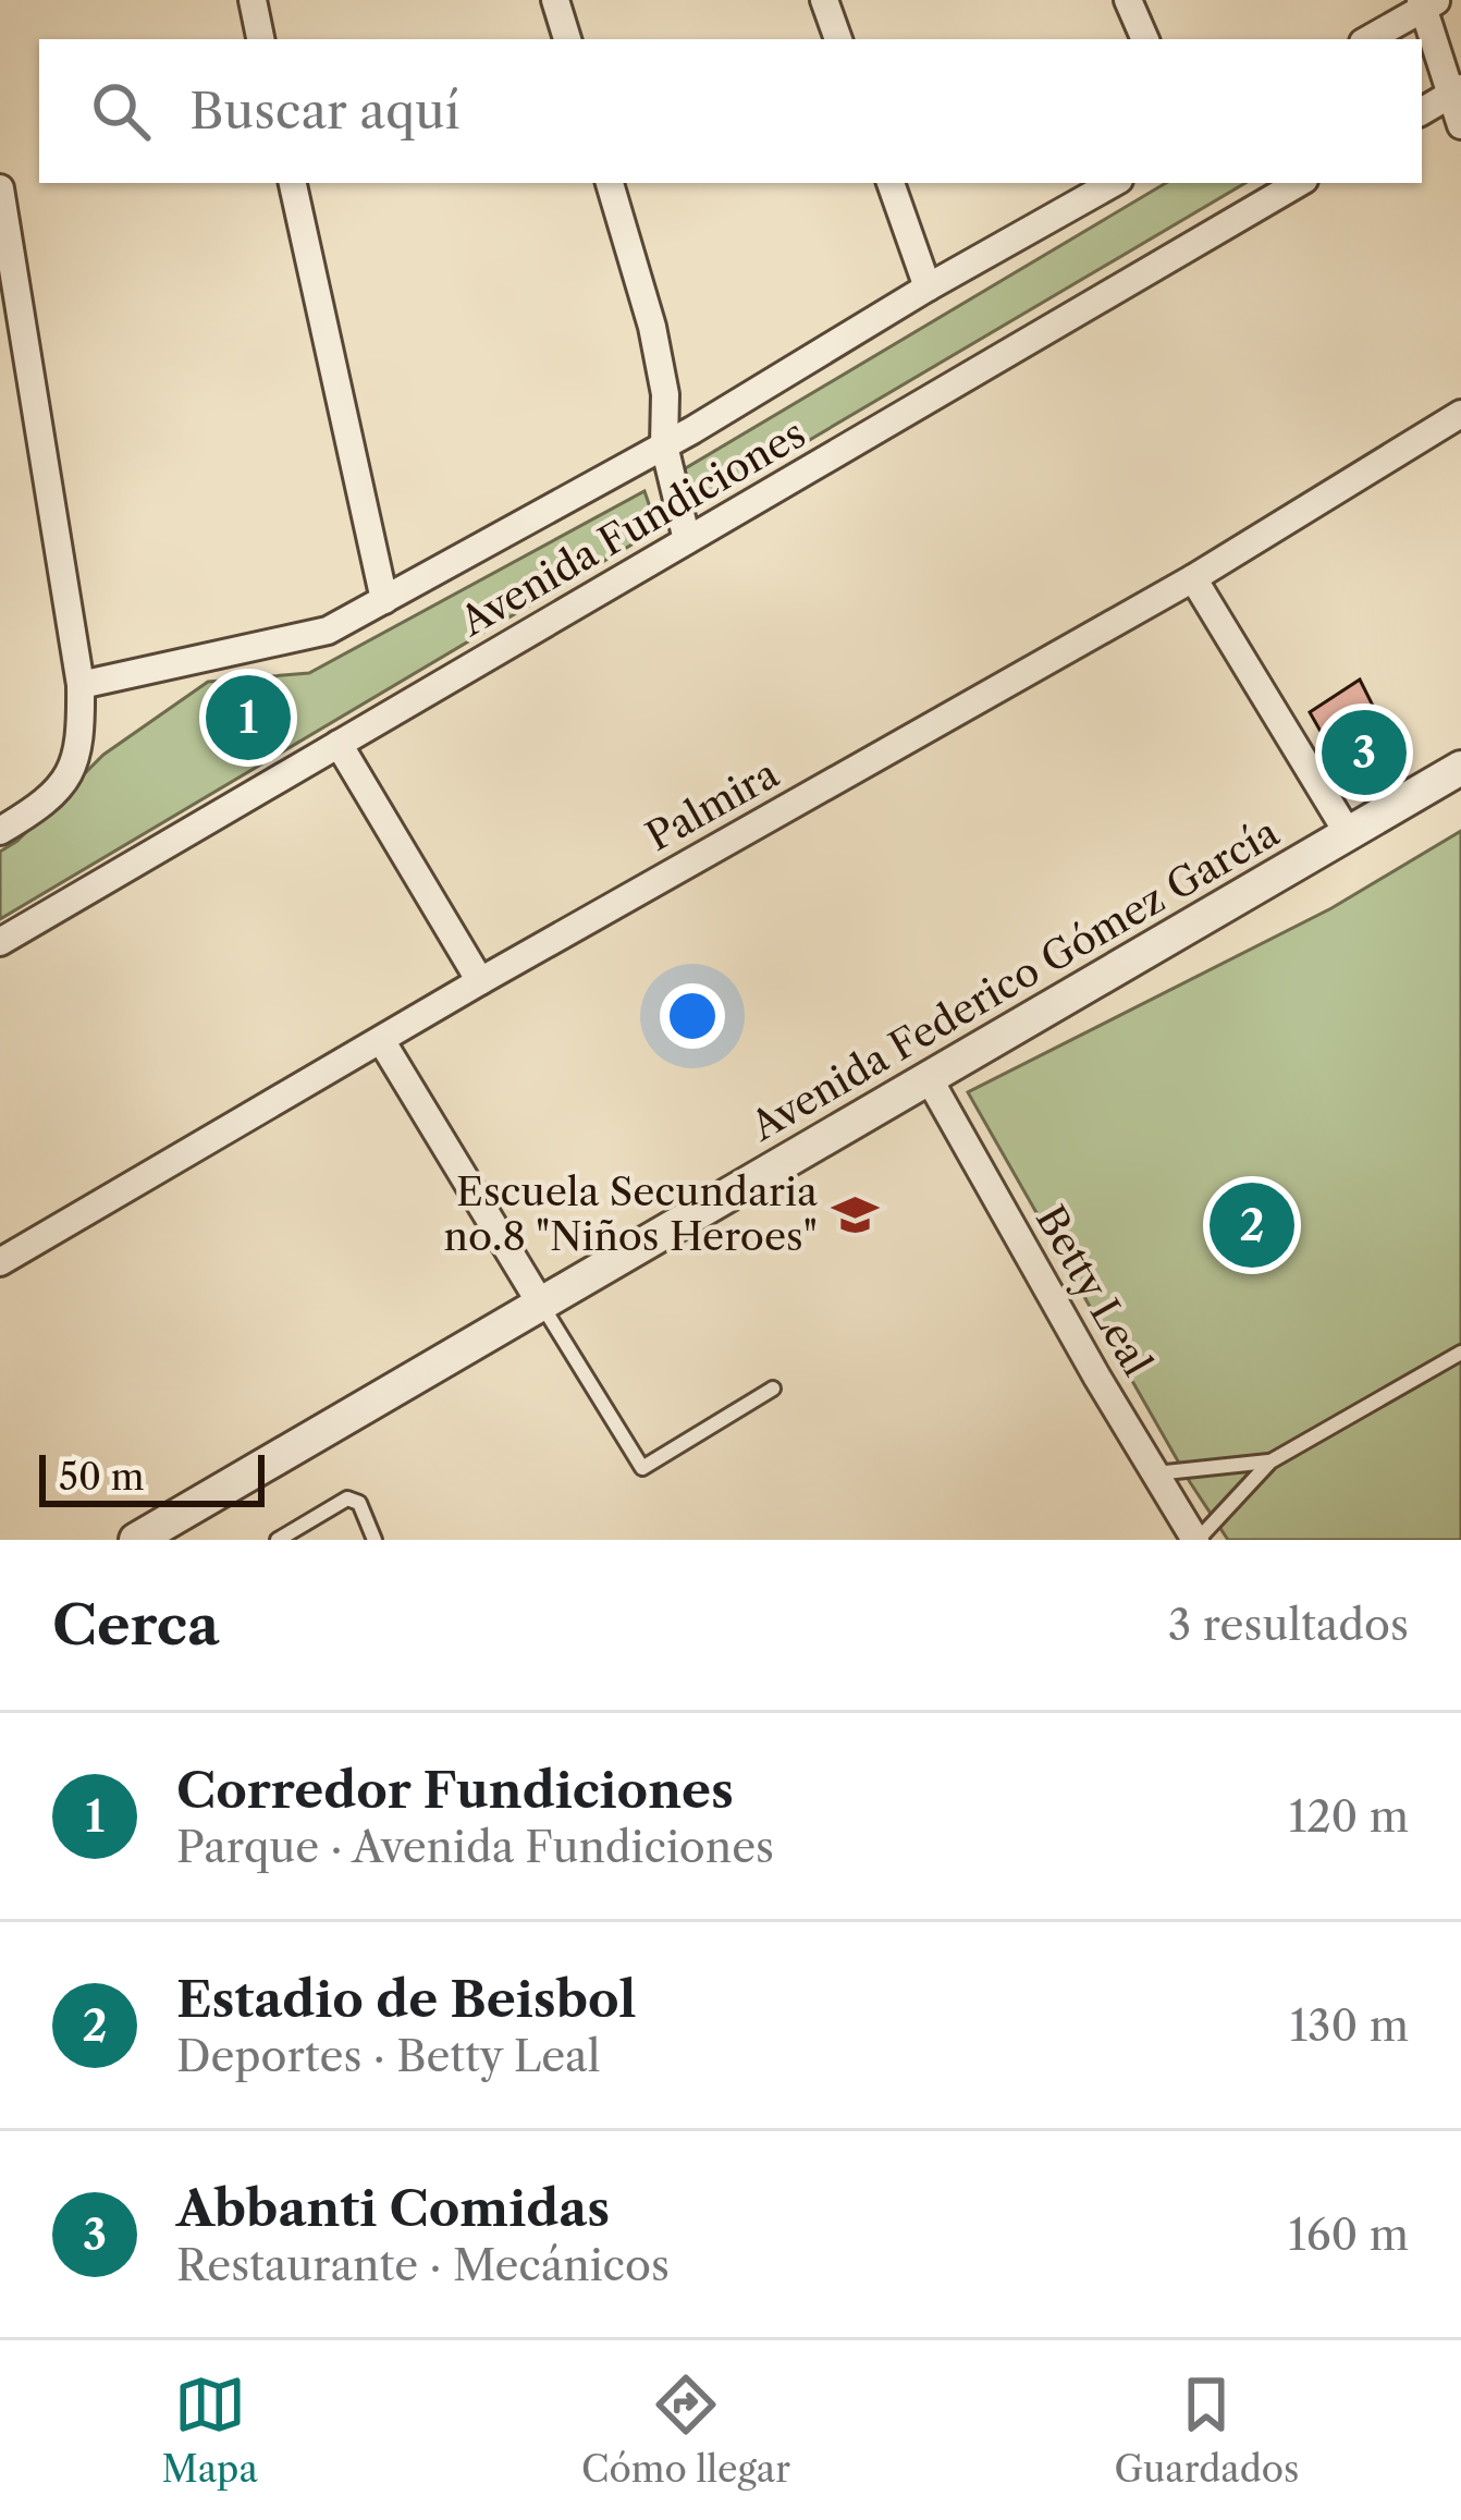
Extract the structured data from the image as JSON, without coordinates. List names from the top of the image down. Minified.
{"streets":{"street":["Avenida Fundiciones","Palmira","Avenida Federico Gómez García","Betty Leal"]},"crossings":[["Avenida Federico Gómez García","Betty Leal"]],"places":{"school or university":["Escuela Secundaria no.8 \"Niños Heroes\""]},"scale_bar":"50 m","page":{"search":"Buscar aquí","pins":["1","3","2"],"scale":"50 m","heading":["Cerca","3 resultados"],"list":[{"mark":"1","name":"Corredor Fundiciones","note":"Parque · Avenida Fundiciones","value":"120 m"},{"mark":"2","name":"Estadio de Beisbol","note":"Deportes · Betty Leal","value":"130 m"},{"mark":"3","name":"Abbanti Comidas","note":"Restaurante · Mecánicos","value":"160 m"}],"nav":["Mapa","Cómo llegar","Guardados"]}}
